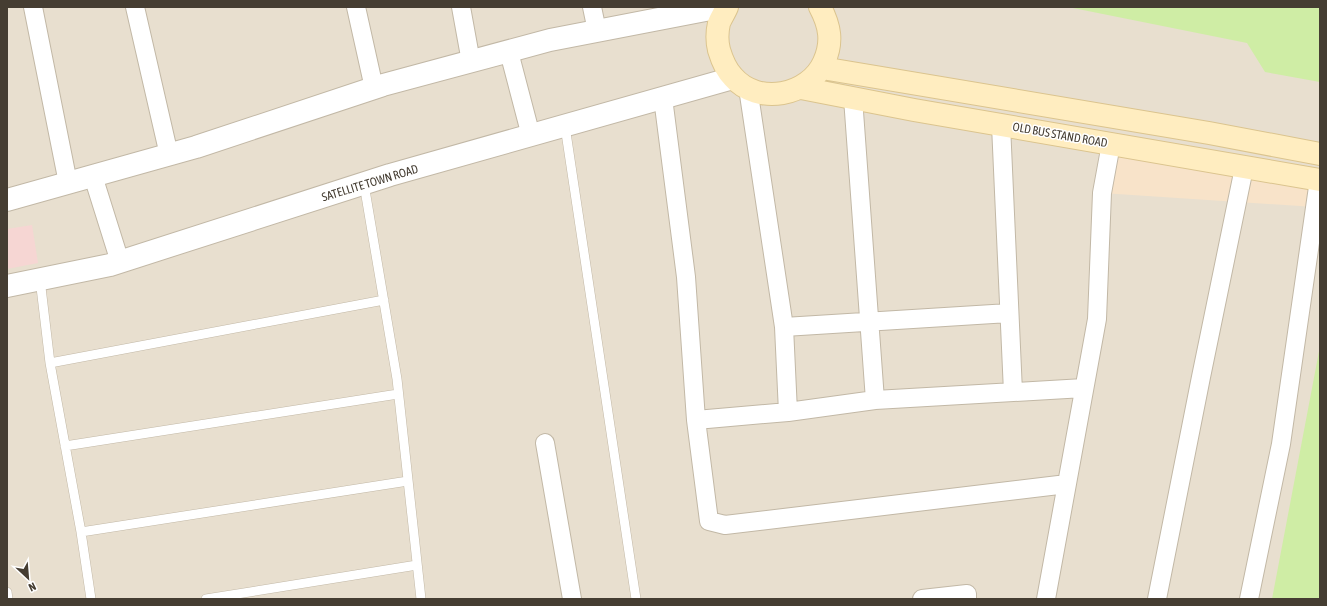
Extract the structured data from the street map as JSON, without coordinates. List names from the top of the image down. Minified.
{"streets":{"main road":["OLD BUS STAND ROAD"],"street":["SATELLITE TOWN ROAD"]},"north":"bottom right"}
